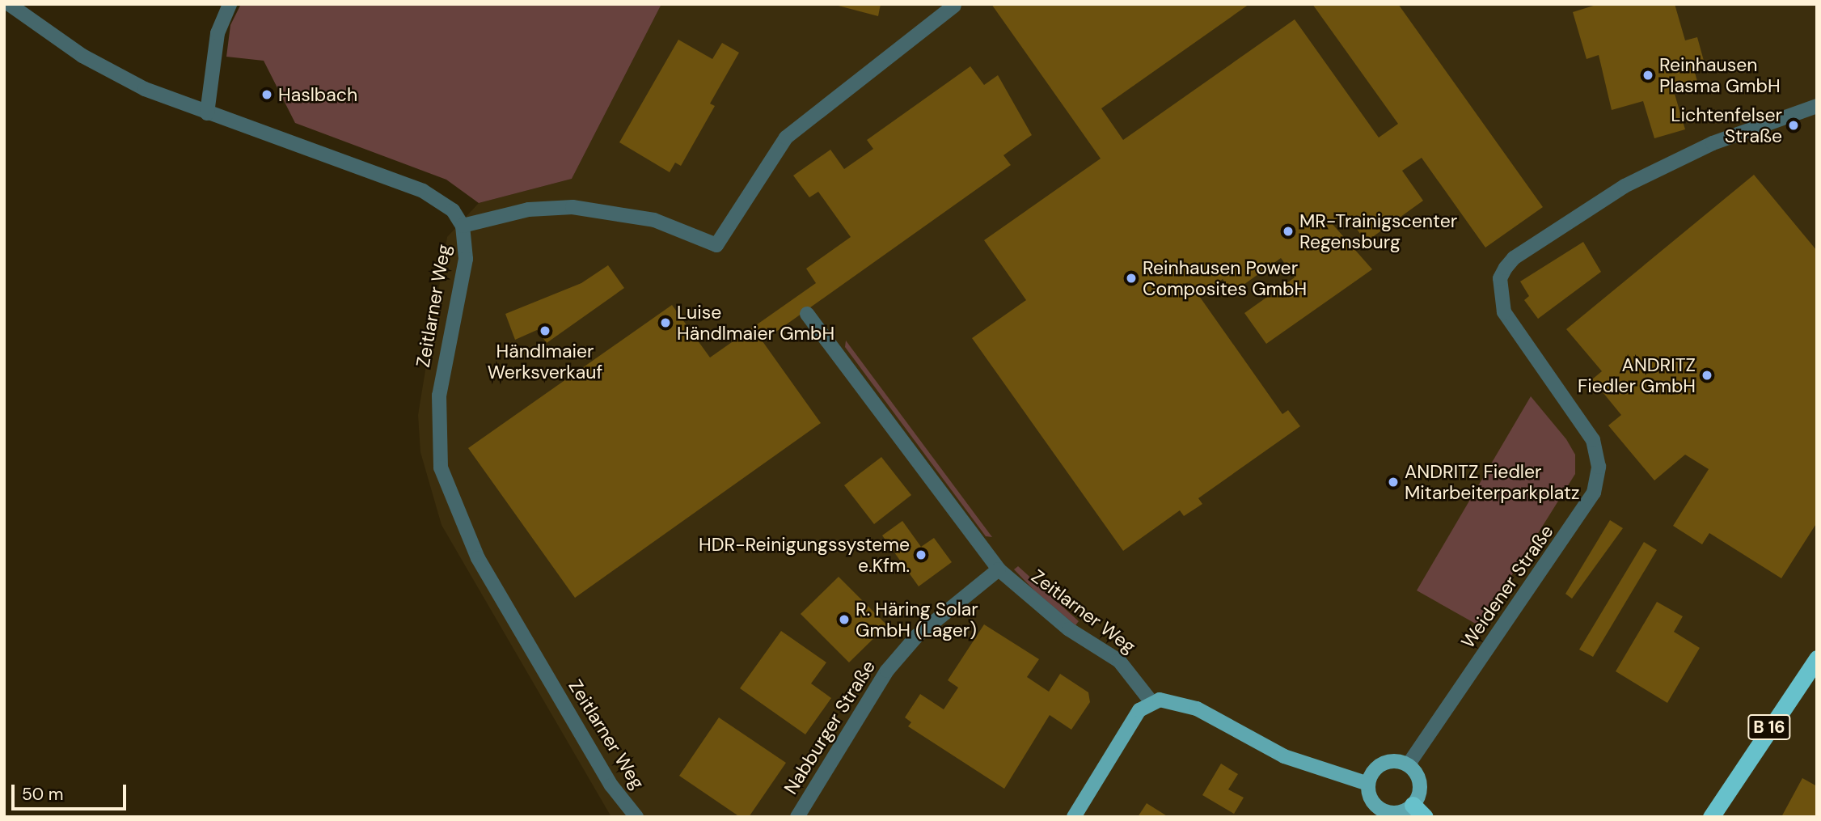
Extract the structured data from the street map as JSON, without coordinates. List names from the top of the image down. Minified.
{"streets":{"highway":["B 16"],"street":["Zeitlarner Weg","Weidener Straße","Nabburger Straße"]},"crossings":[["Zeitlarner Weg","Nabburger Straße"]],"places":["Reinhausen Plasma GmbH","Haslbach","Lichtenfelser Straße","MR-Trainigscenter Regensburg","Reinhausen Power Composites GmbH","Luise Händlmaier GmbH","Händlmaier Werksverkauf","ANDRITZ Fiedler GmbH","ANDRITZ Fiedler Mitarbeiterparkplatz","HDR-Reinigungssysteme e.Kfm.","R. Häring Solar GmbH (Lager)"],"scale_bar":"50 m"}
